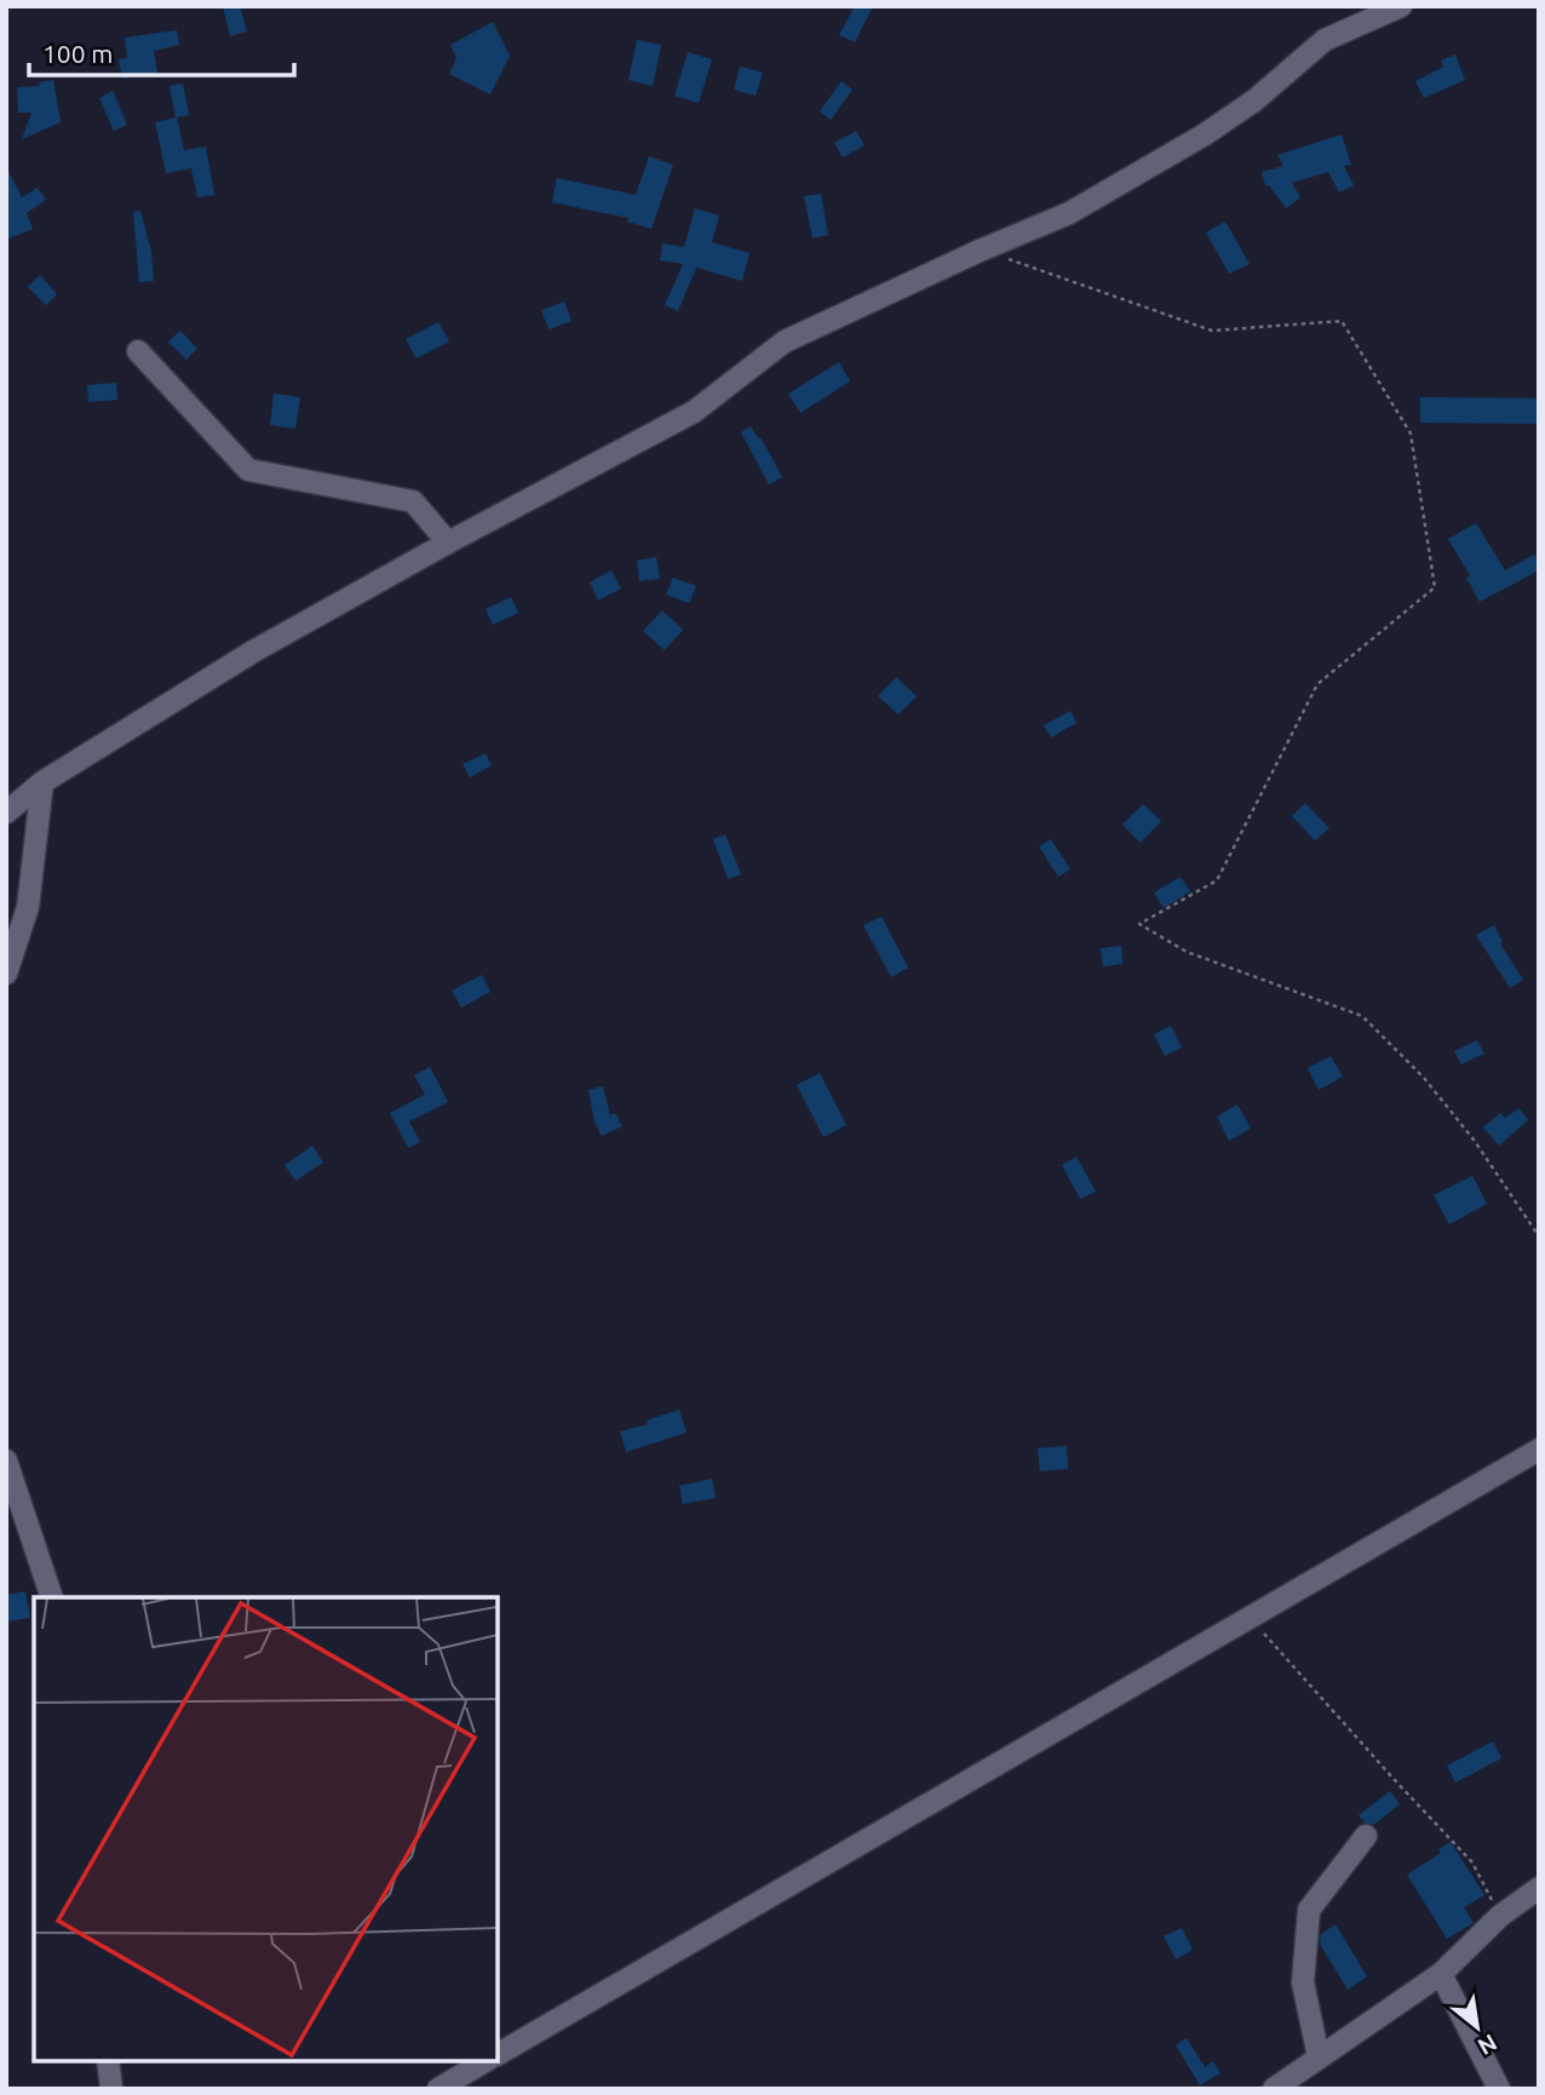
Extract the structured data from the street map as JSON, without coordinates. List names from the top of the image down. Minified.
{"scale_bar":"100 m","north":"bottom right"}
